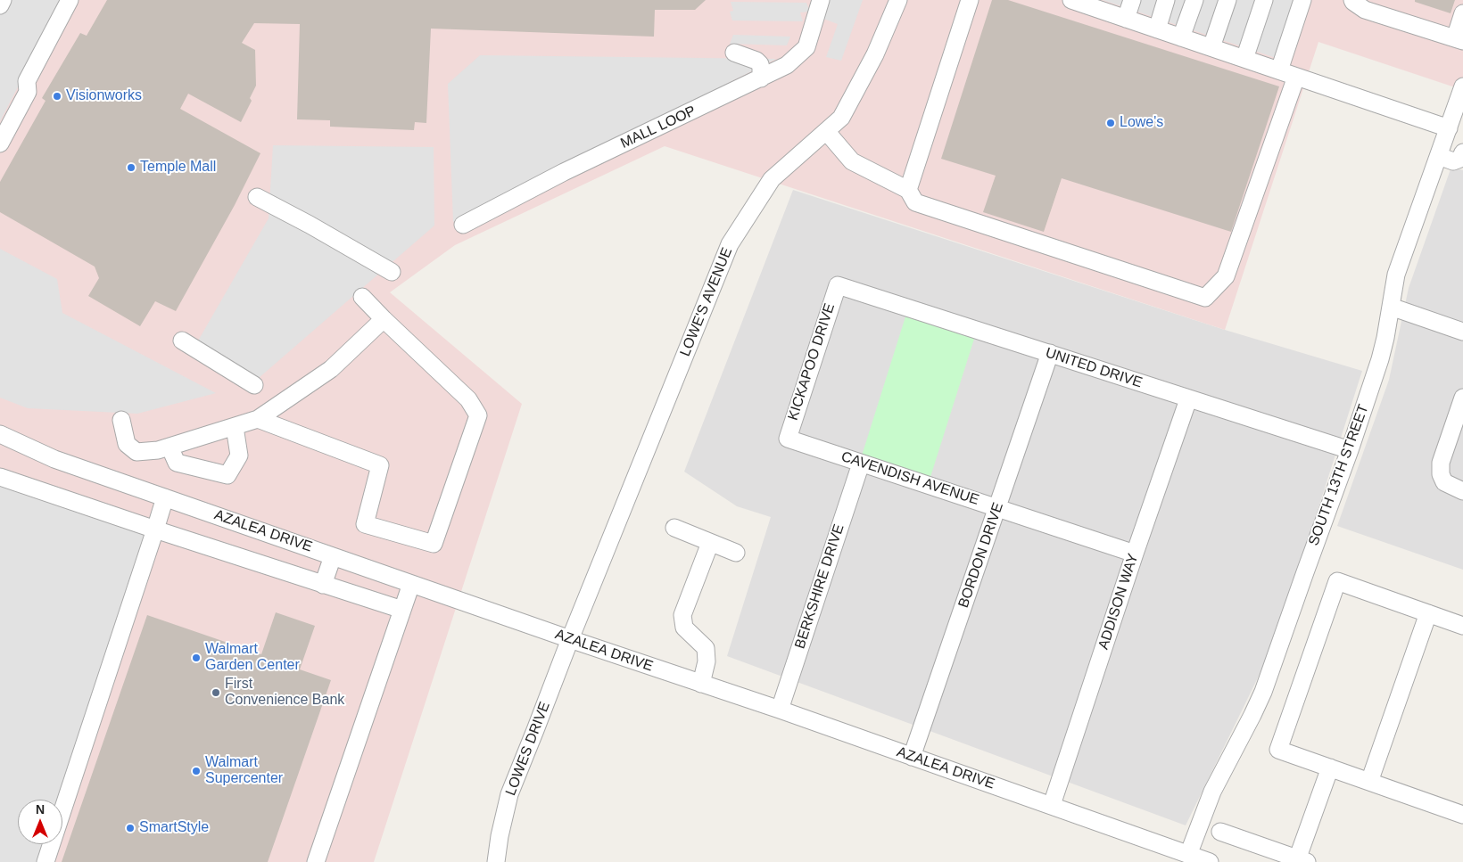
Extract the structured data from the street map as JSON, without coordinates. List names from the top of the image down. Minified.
{"streets":{"street":["MALL LOOP","LOWE'S AVENUE","KICKAPOO DRIVE","UNITED DRIVE","SOUTH 13TH STREET","CAVENDISH AVENUE","AZALEA DRIVE","BORDON DRIVE","BERKSHIRE DRIVE","ADDISON WAY","LOWES DRIVE"]},"crossings":[["LOWE'S AVENUE","AZALEA DRIVE"],["LOWE'S AVENUE","LOWES DRIVE"],["KICKAPOO DRIVE","UNITED DRIVE"],["KICKAPOO DRIVE","CAVENDISH AVENUE"],["UNITED DRIVE","SOUTH 13TH STREET"],["UNITED DRIVE","BORDON DRIVE"],["UNITED DRIVE","ADDISON WAY"],["SOUTH 13TH STREET","AZALEA DRIVE"],["CAVENDISH AVENUE","BORDON DRIVE"],["CAVENDISH AVENUE","BERKSHIRE DRIVE"],["CAVENDISH AVENUE","ADDISON WAY"],["AZALEA DRIVE","BORDON DRIVE"],["AZALEA DRIVE","BERKSHIRE DRIVE"],["AZALEA DRIVE","ADDISON WAY"],["AZALEA DRIVE","LOWES DRIVE"]],"places":["Visionworks","Lowe's","Temple Mall","Walmart Garden Center","First Convenience Bank","Walmart Supercenter","SmartStyle"],"north":"top"}
